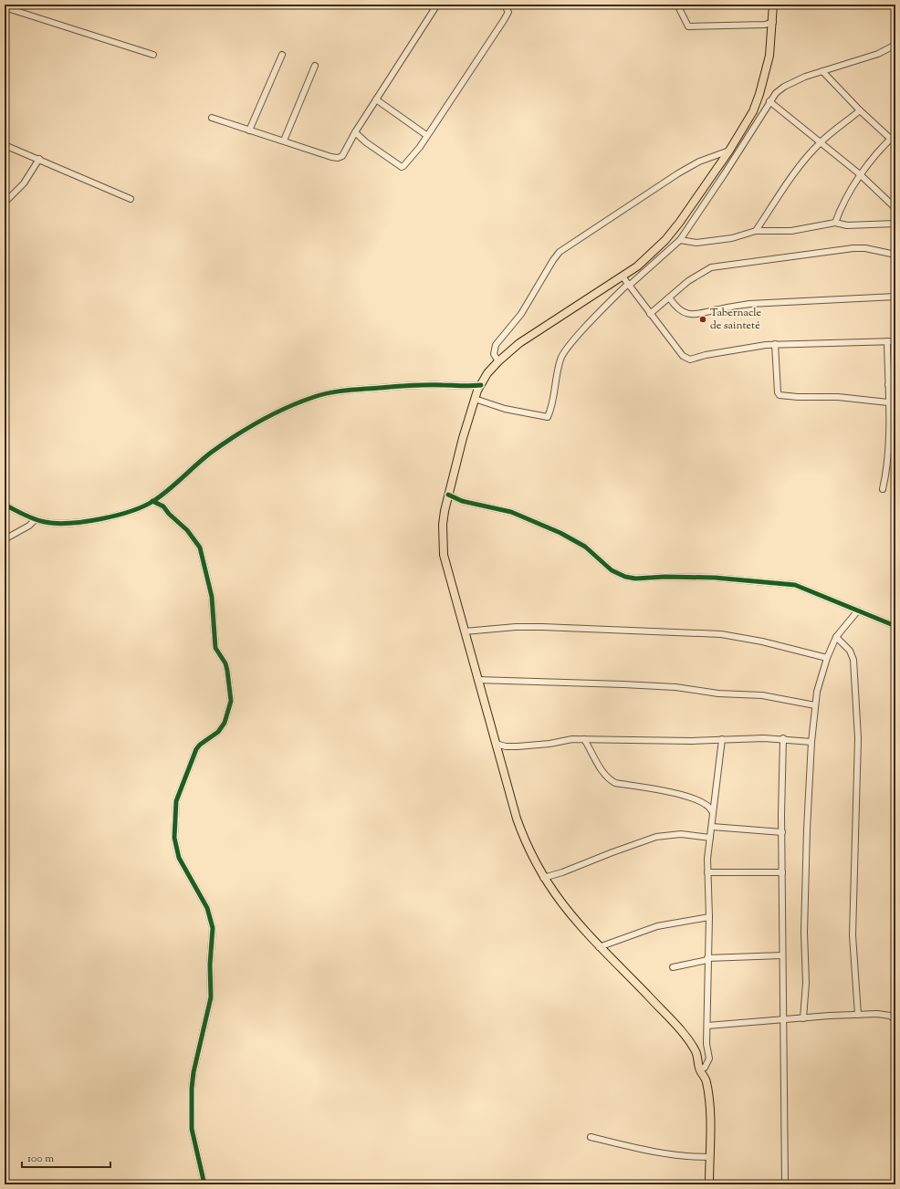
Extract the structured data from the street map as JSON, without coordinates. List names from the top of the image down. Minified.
{"places":["Tabernacle de sainteté"],"scale_bar":"100 m"}
